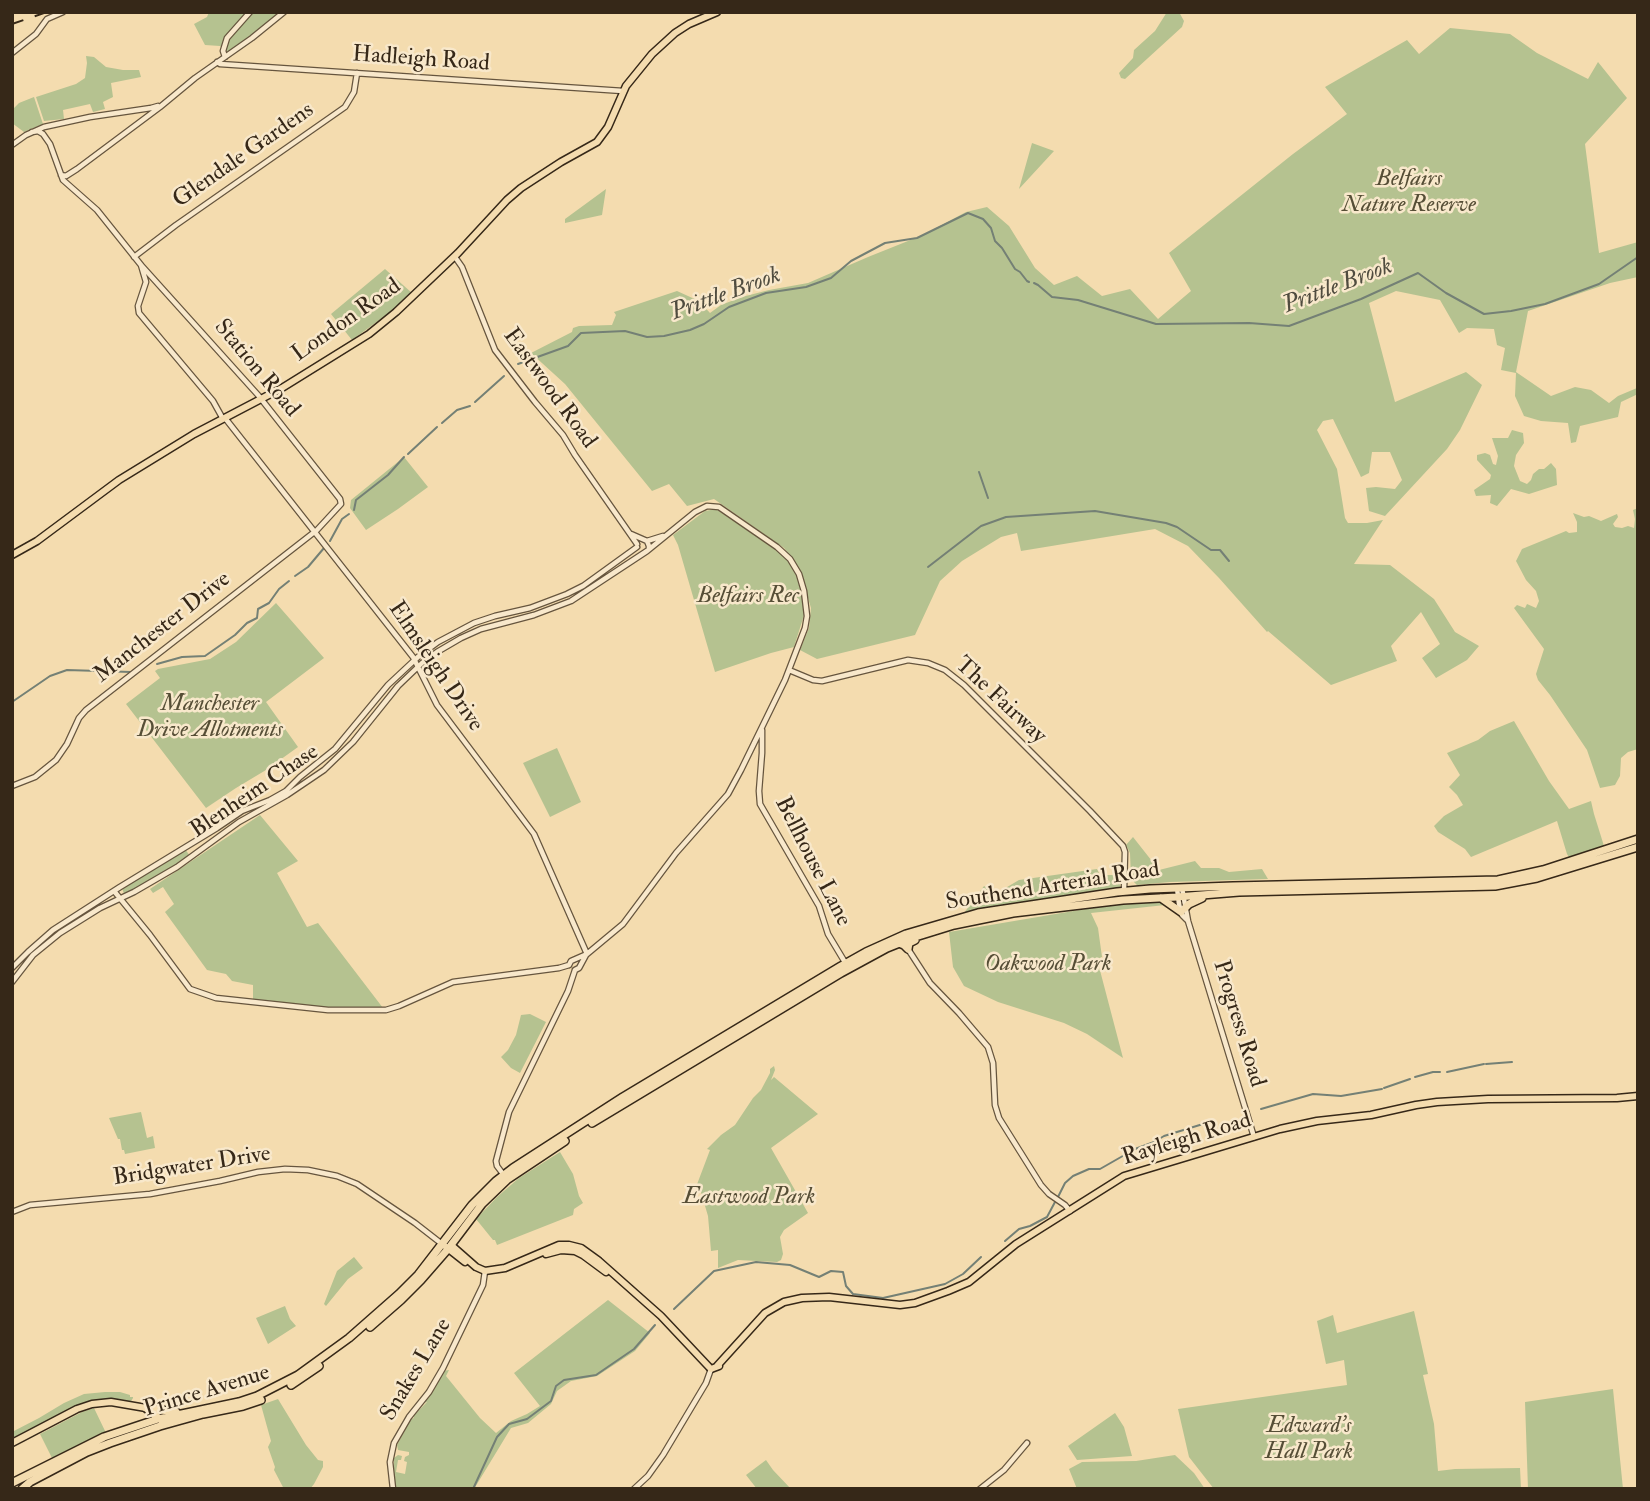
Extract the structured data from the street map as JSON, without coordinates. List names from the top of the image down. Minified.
{"streets":{"highway":["Southend Arterial Road","Prince Avenue"],"main road":["London Road","Rayleigh Road"],"street":["Hadleigh Road","Glendale Gardens","Station Road","Eastwood Road","Manchester Drive","Elmsleigh Drive","The Fairway","Blenheim Chase","Bellhouse Lane","Progress Road","Bridgwater Drive","Snakes Lane"]},"crossings":[["Hadleigh Road","Glendale Gardens"],["Hadleigh Road","London Road"],["London Road","Station Road"],["London Road","Eastwood Road"],["London Road","Elmsleigh Drive"],["Station Road","Manchester Drive"],["Station Road","Elmsleigh Drive"],["Eastwood Road","Blenheim Chase"],["Manchester Drive","Elmsleigh Drive"],["Elmsleigh Drive","Blenheim Chase"],["The Fairway","Bellhouse Lane"],["The Fairway","Southend Arterial Road"],["Bellhouse Lane","Southend Arterial Road"],["Southend Arterial Road","Progress Road"],["Southend Arterial Road","Bridgwater Drive"],["Southend Arterial Road","Prince Avenue"],["Progress Road","Rayleigh Road"],["Bridgwater Drive","Prince Avenue"]],"water":["Prittle Brook"],"parks":["Belfairs Nature Reserve","Belfairs Rec","Manchester Drive Allotments","Oakwood Park","Eastwood Park","Edward's Hall Park"]}
